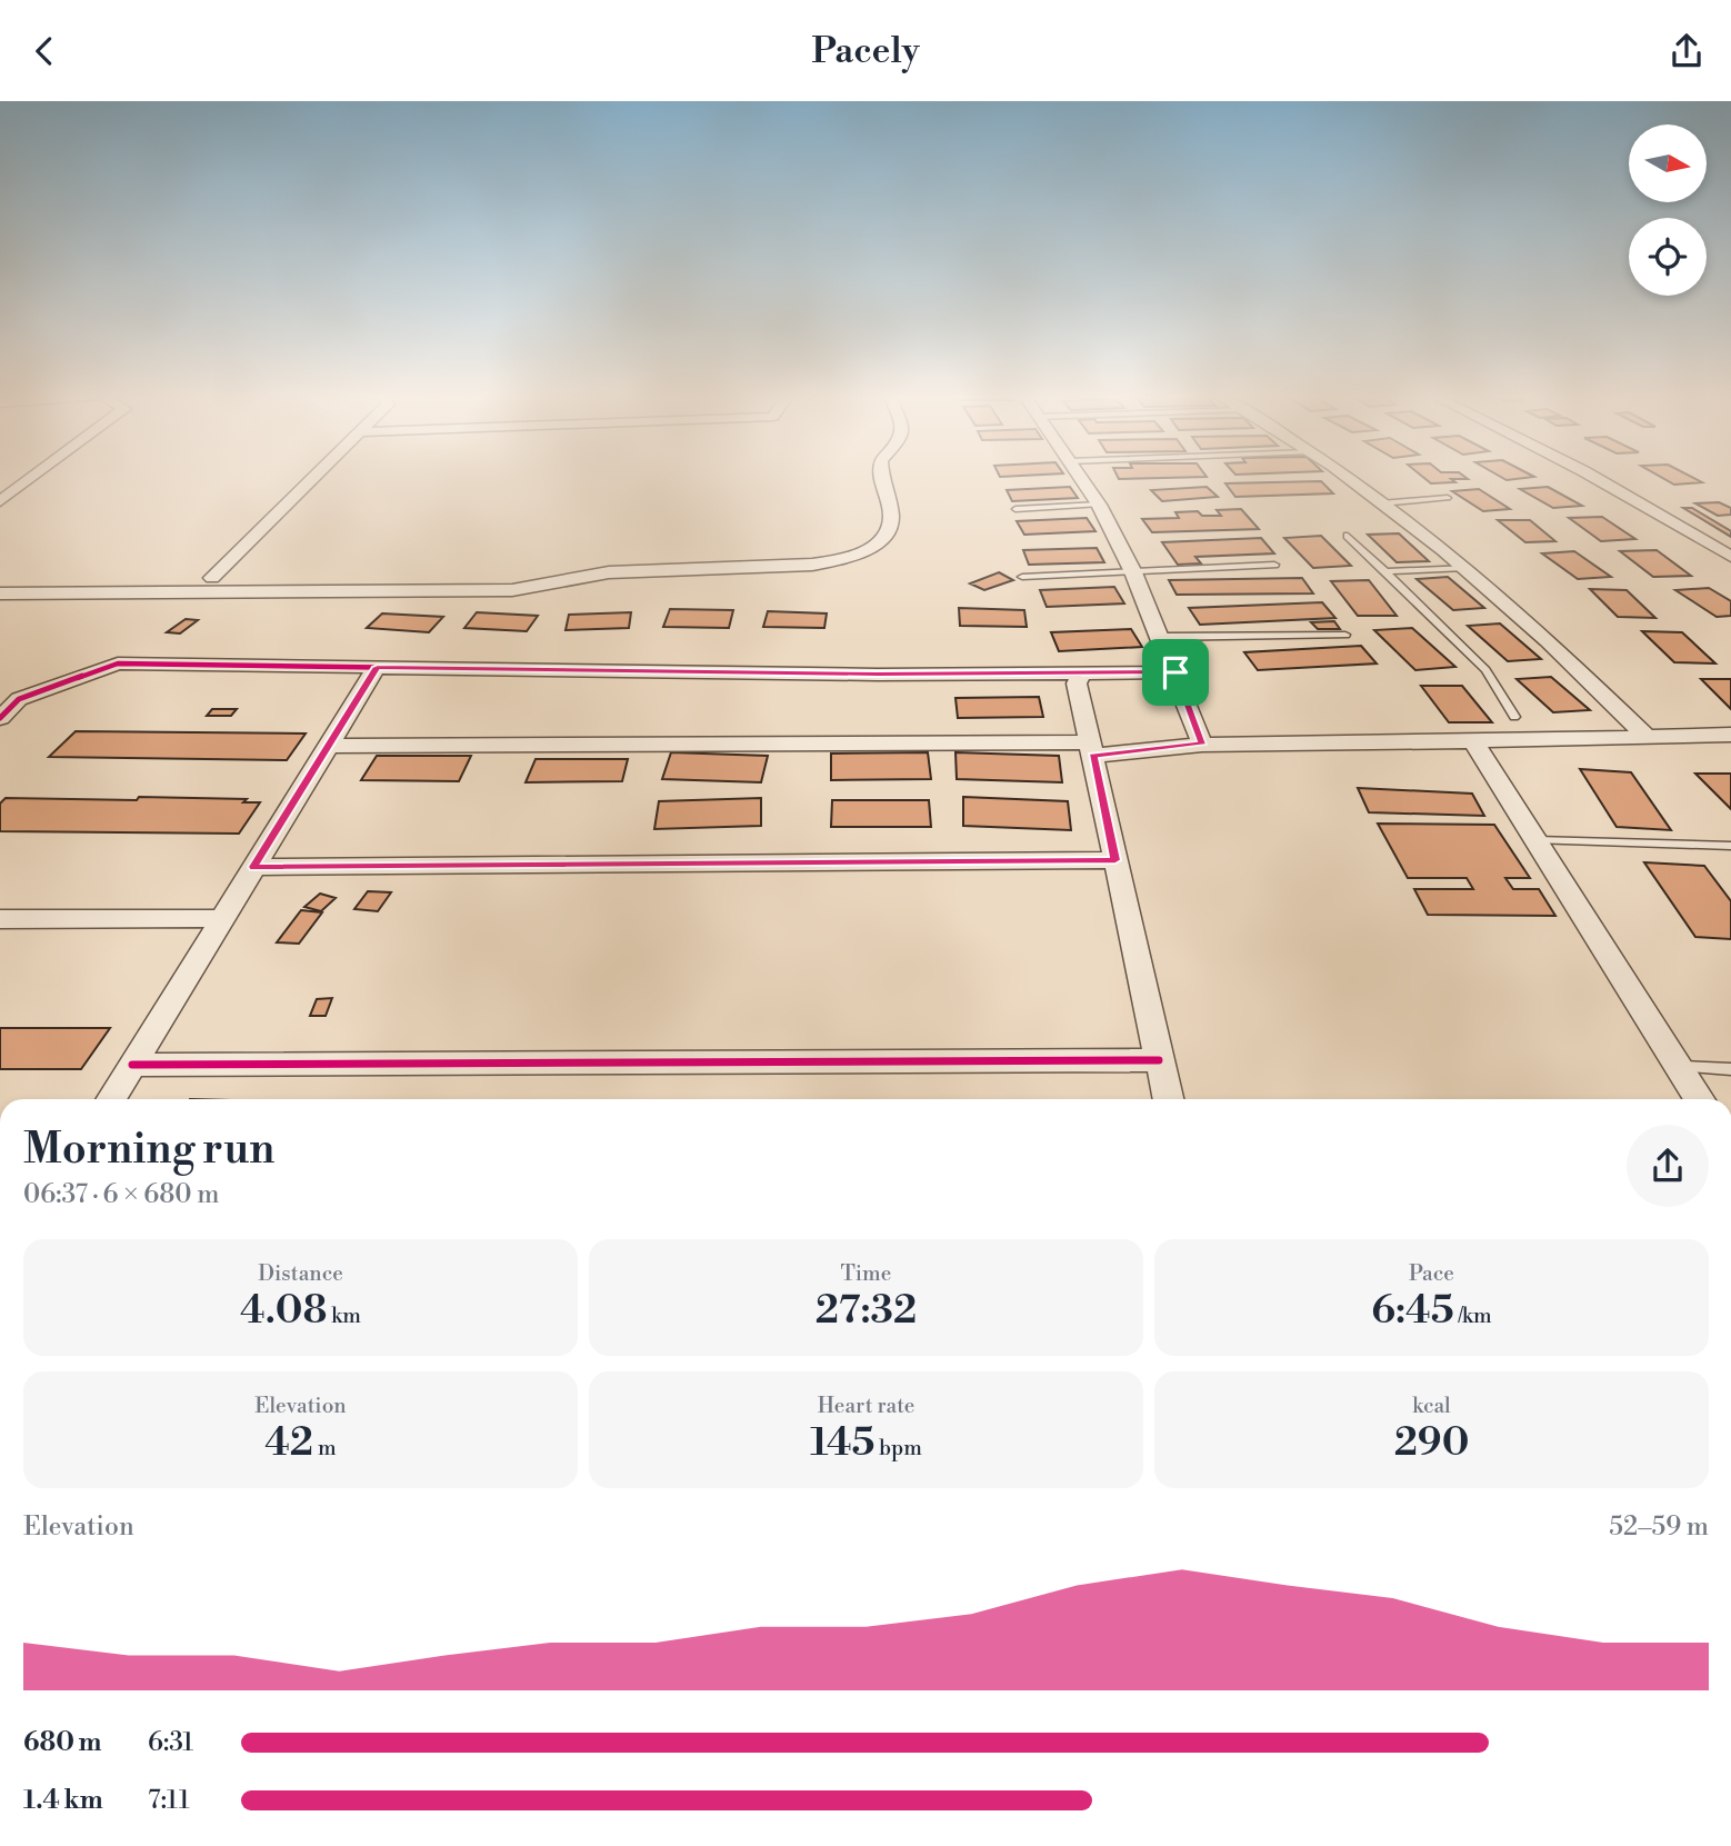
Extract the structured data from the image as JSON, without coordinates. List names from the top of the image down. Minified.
{"north":"right","page":{"header":"Pacely","heading":["Morning run","06:37 · 6 × 680 m"],"stats":[["Distance","4.08 km"],["Time","27:32"],["Pace","6:45 /km"],["Elevation","42 m"],["Heart rate","145 bpm"],["kcal","290"]],"chart":["Elevation","52–59 m"],"list":[{"name":"680 m","note":"6:31"},{"name":"1.4 km","note":"7:11"}]}}
